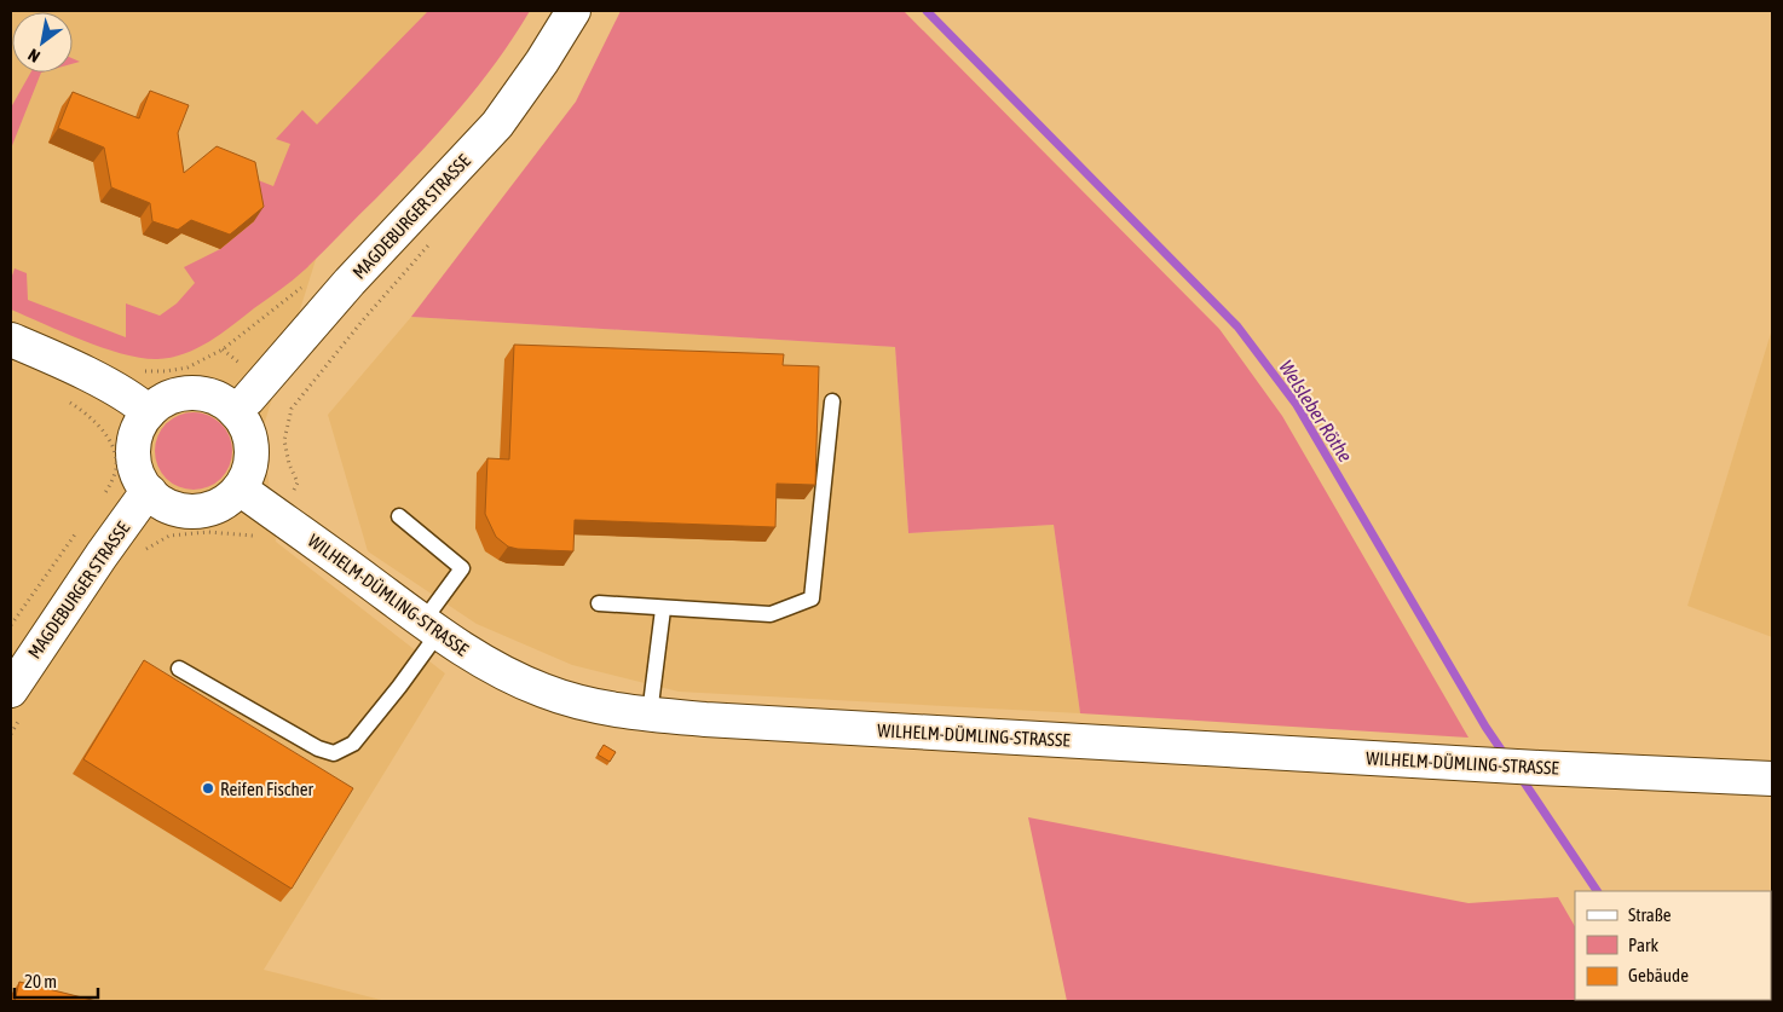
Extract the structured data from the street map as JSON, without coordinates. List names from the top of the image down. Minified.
{"streets":{"street":["MAGDEBURGER STRASSE","WILHELM-DÜMLING-STRASSE"]},"crossings":[["MAGDEBURGER STRASSE","WILHELM-DÜMLING-STRASSE"]],"water":["Welsleber Röthe"],"places":["Reifen Fischer"],"legend":["Straße","Park","Gebäude"],"scale_bar":"20 m","north":"bottom left"}
